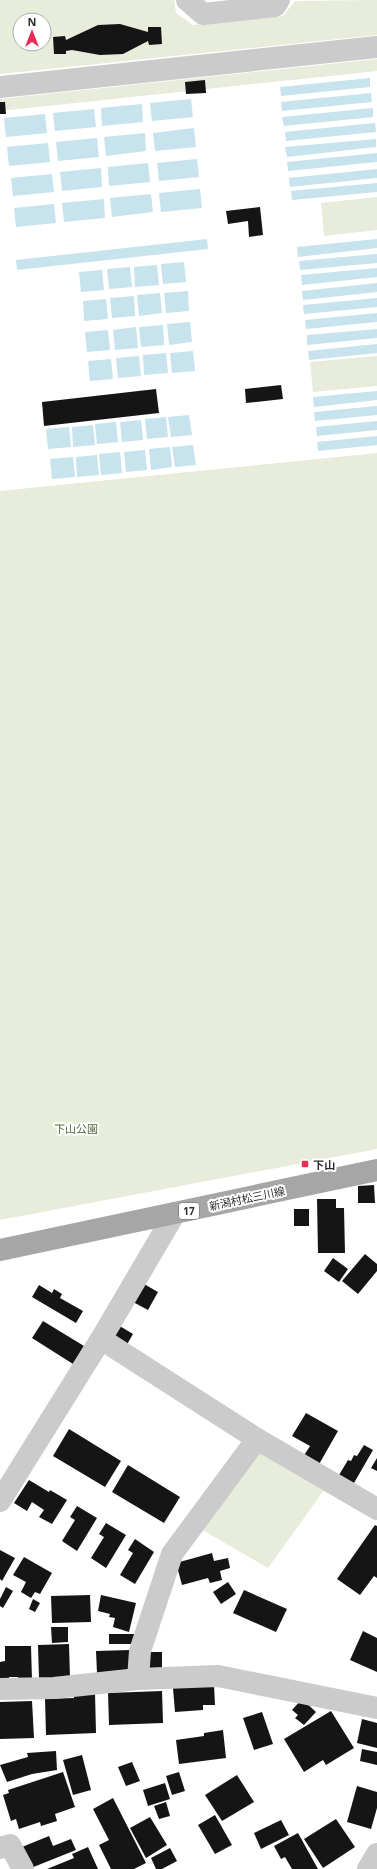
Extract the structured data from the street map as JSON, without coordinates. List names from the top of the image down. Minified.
{"streets":{"main road":["新潟村松三川線","17"]},"parks":["下山公園"],"places":{"transit":["下山"]},"north":"top"}
